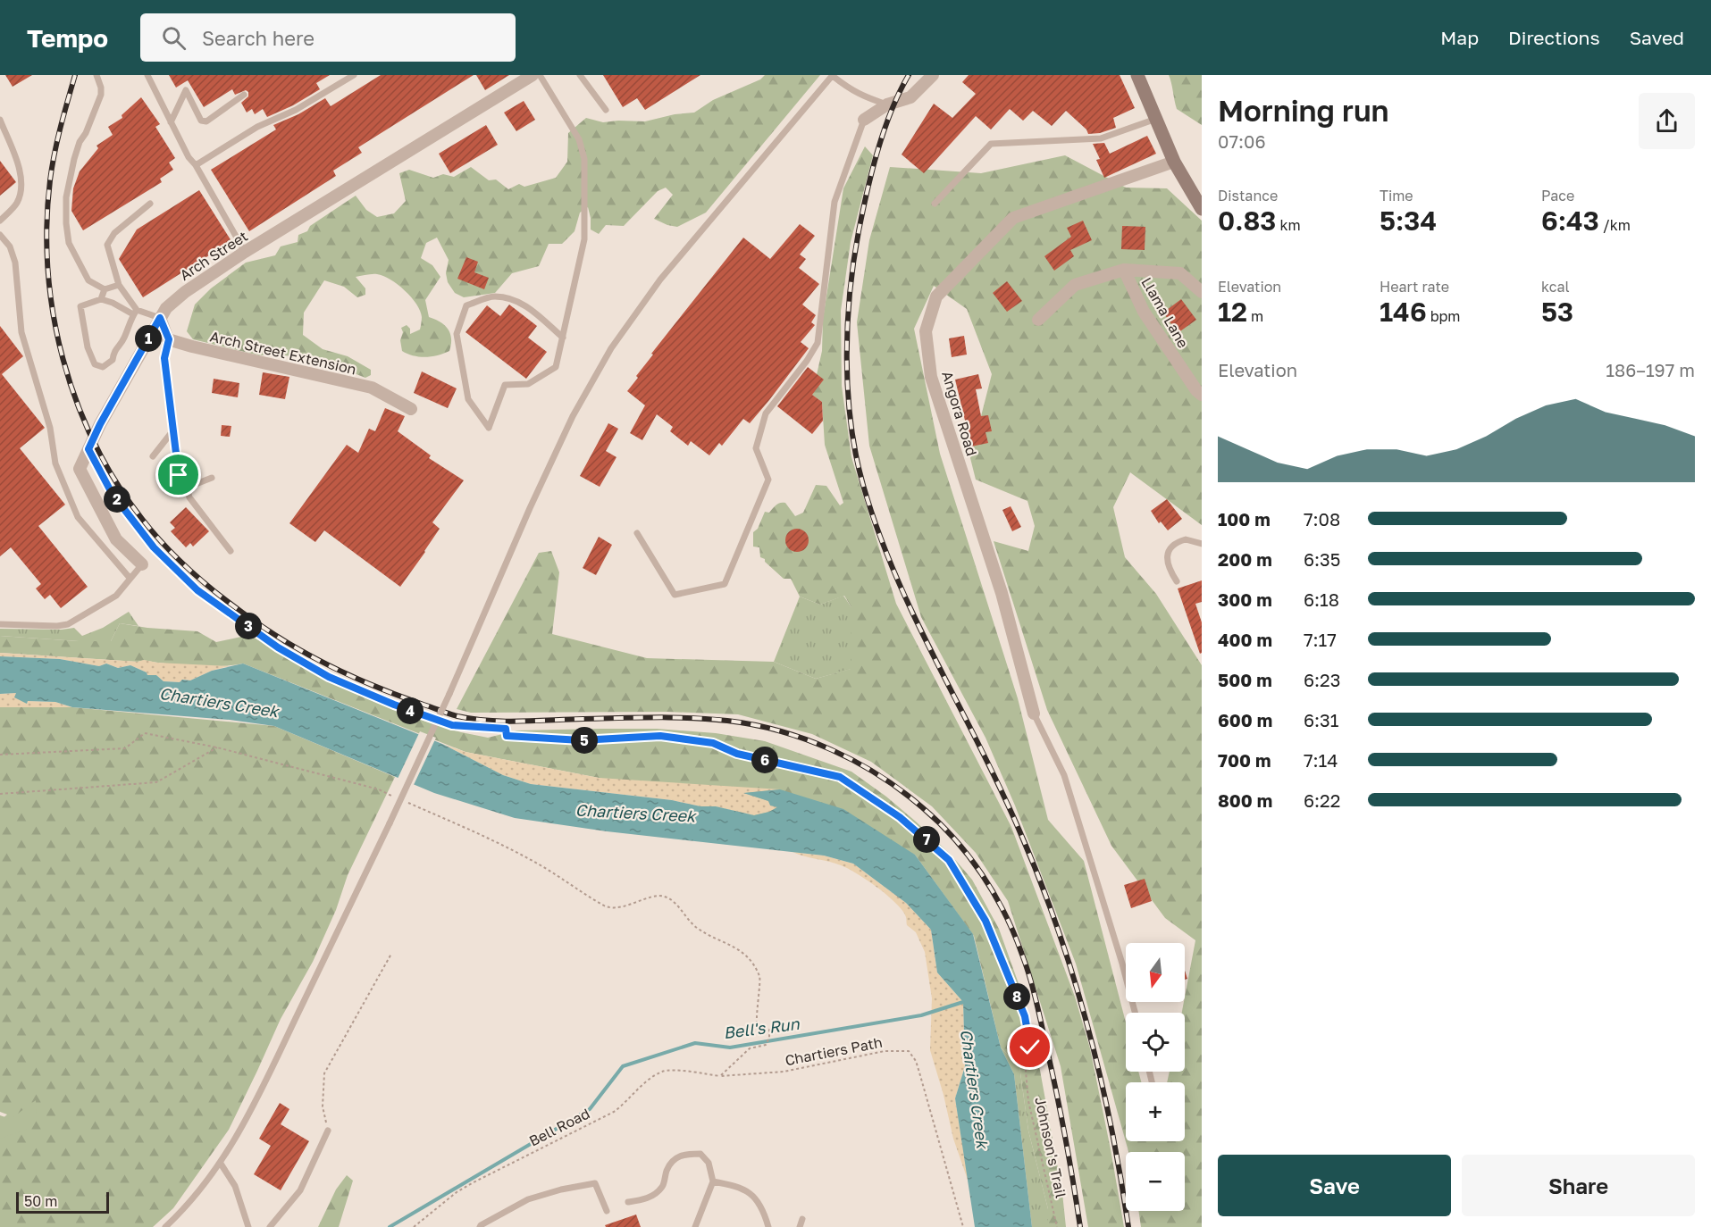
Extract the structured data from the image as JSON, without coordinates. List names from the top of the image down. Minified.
{"streets":{"street":["Arch Street","Llama Lane","Arch Street Extension","Angora Road"],"path":["Chartiers Path","Bell Road","Johnson's Trail"]},"crossings":[["Chartiers Path","Bell Road"]],"water":["Chartiers Creek","Bell's Run"],"scale_bar":"50 m","north":"bottom","page":{"header":"Tempo","search":"Search here","nav":["Map","Directions","Saved"],"heading":["Morning run","07:06"],"stats":[["Distance","0.83 km"],["Time","5:34"],["Pace","6:43 /km"],["Elevation","12 m"],["Heart rate","146 bpm"],["kcal","53"]],"pins":["1","2","3","4","5","6","7","8"],"chart":["Elevation","186–197 m"],"list":[{"name":"100 m","note":"7:08"},{"name":"200 m","note":"6:35"},{"name":"300 m","note":"6:18"},{"name":"400 m","note":"7:17"},{"name":"500 m","note":"6:23"},{"name":"600 m","note":"6:31"},{"name":"700 m","note":"7:14"},{"name":"800 m","note":"6:22"}],"map_buttons":["+","−"],"buttons":["Save","Share"],"scale":"50 m"}}
